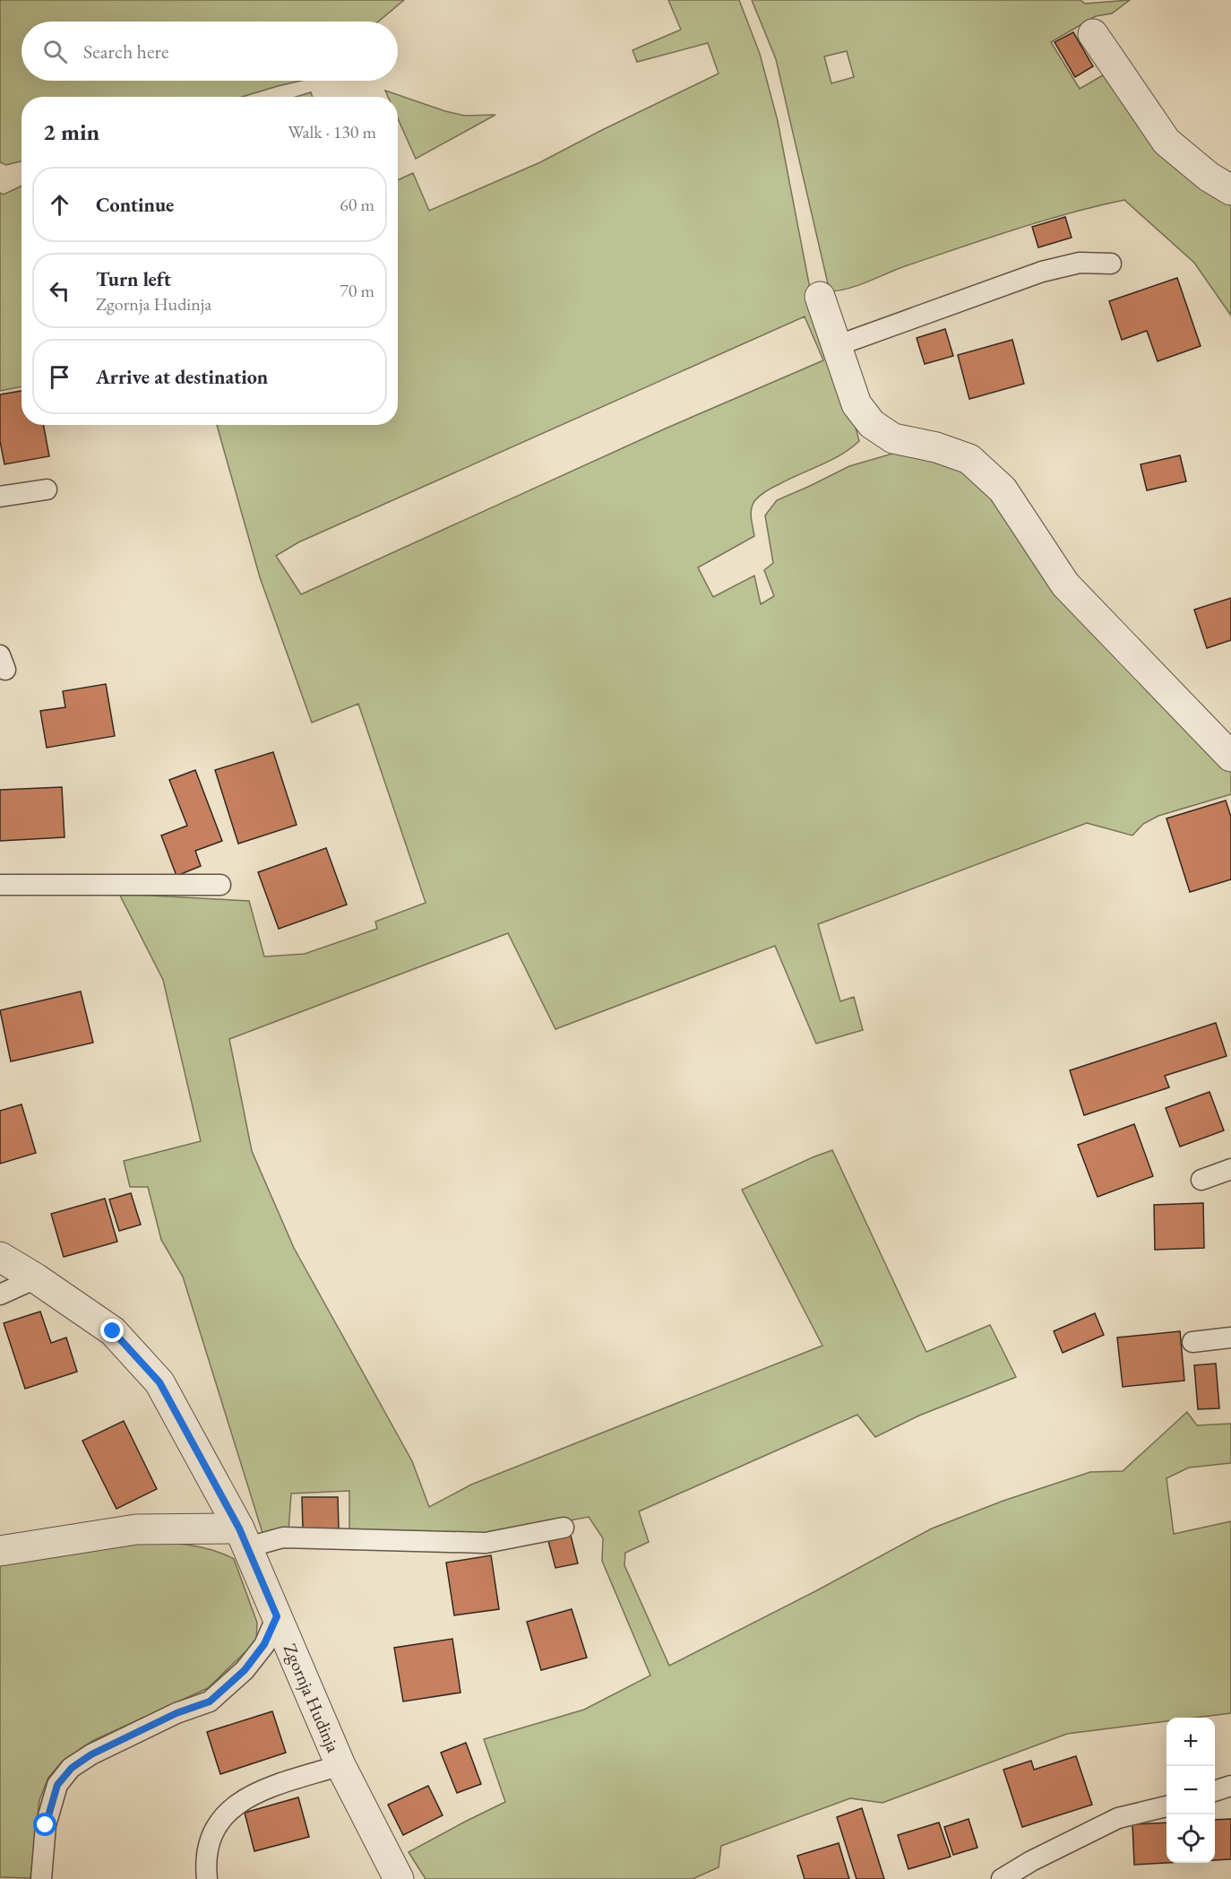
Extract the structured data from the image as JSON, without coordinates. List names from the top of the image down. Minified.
{"streets":{"street":["Zgornja Hudinja"]},"page":{"search":"Search here","heading":["2 min","Walk · 130 m"],"list":[["Continue","60 m"],["Turn left","Zgornja Hudinja","70 m"],"Arrive at destination"],"map_buttons":["+","−"]}}
